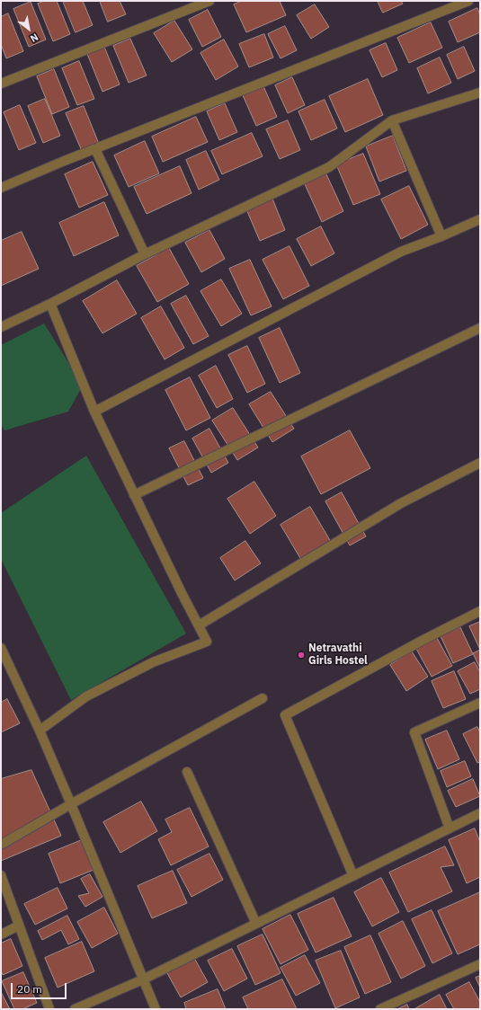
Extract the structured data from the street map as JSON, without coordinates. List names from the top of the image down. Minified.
{"places":["Netravathi Girls Hostel"],"scale_bar":"20 m","north":"bottom right"}
